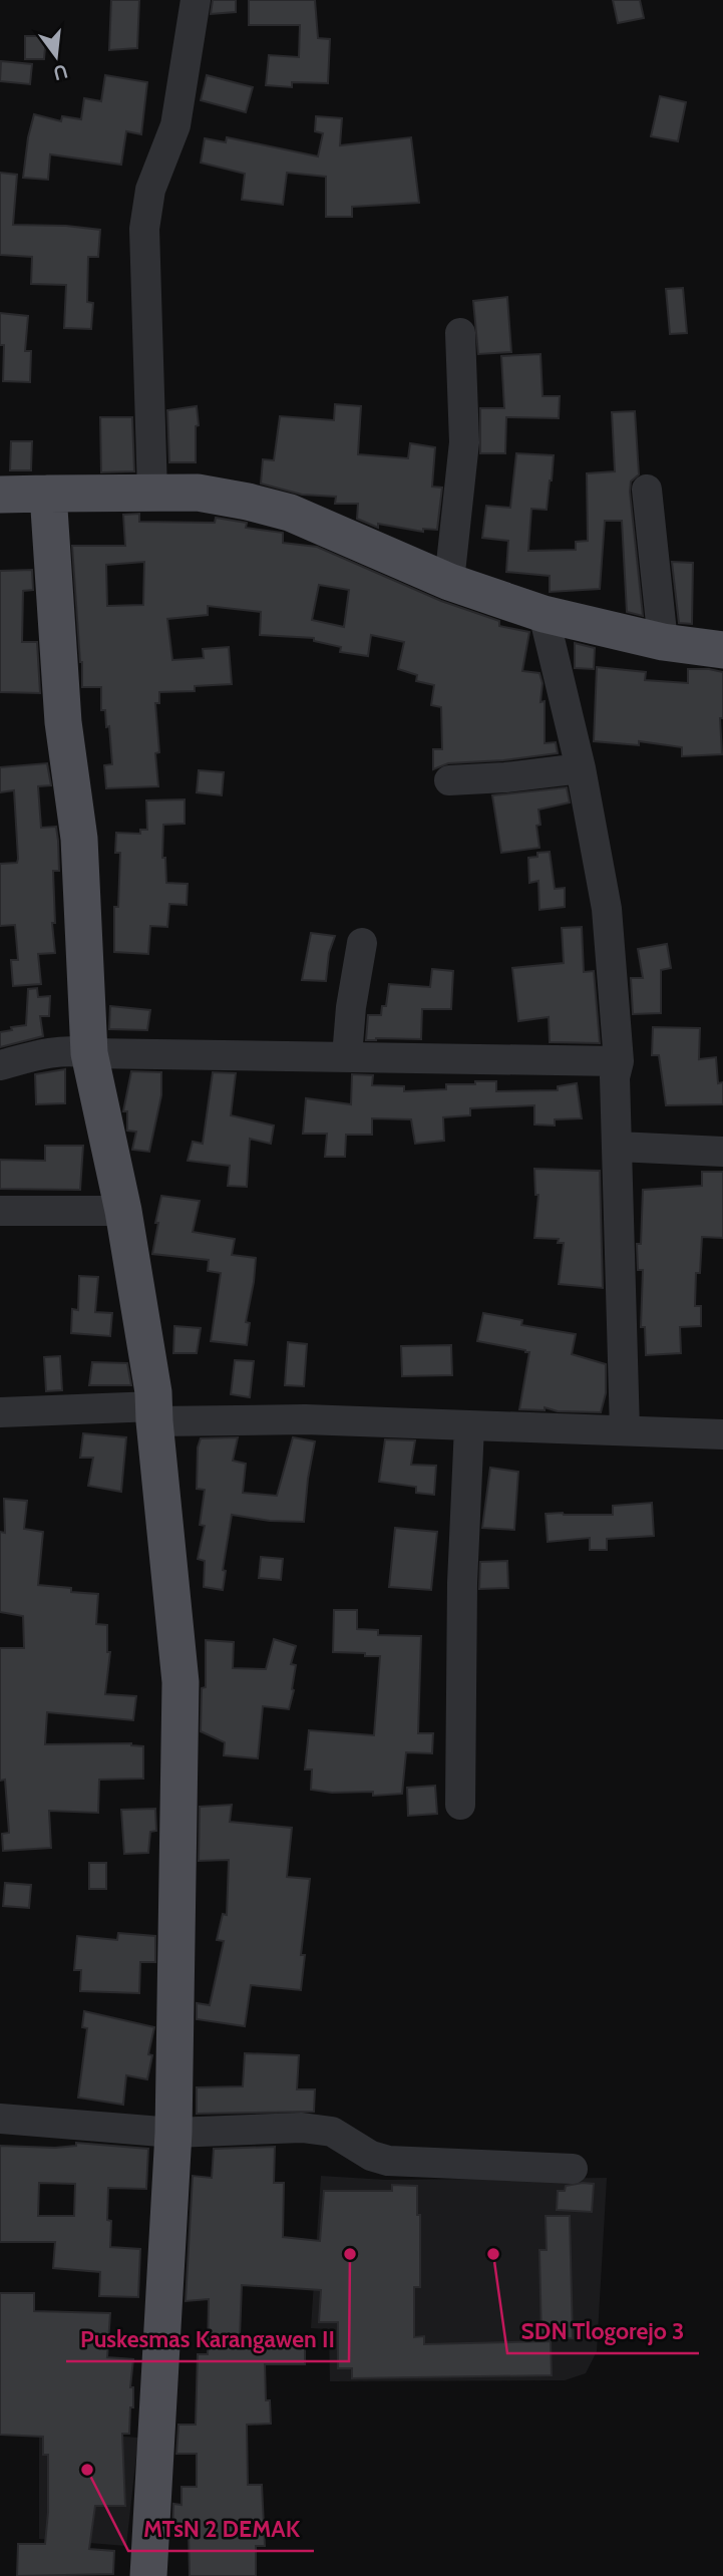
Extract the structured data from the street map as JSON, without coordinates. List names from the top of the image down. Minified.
{"places":["Puskesmas Karangawen II","SDN Tlogorejo 3","MTsN 2 DEMAK"],"north":"bottom"}
